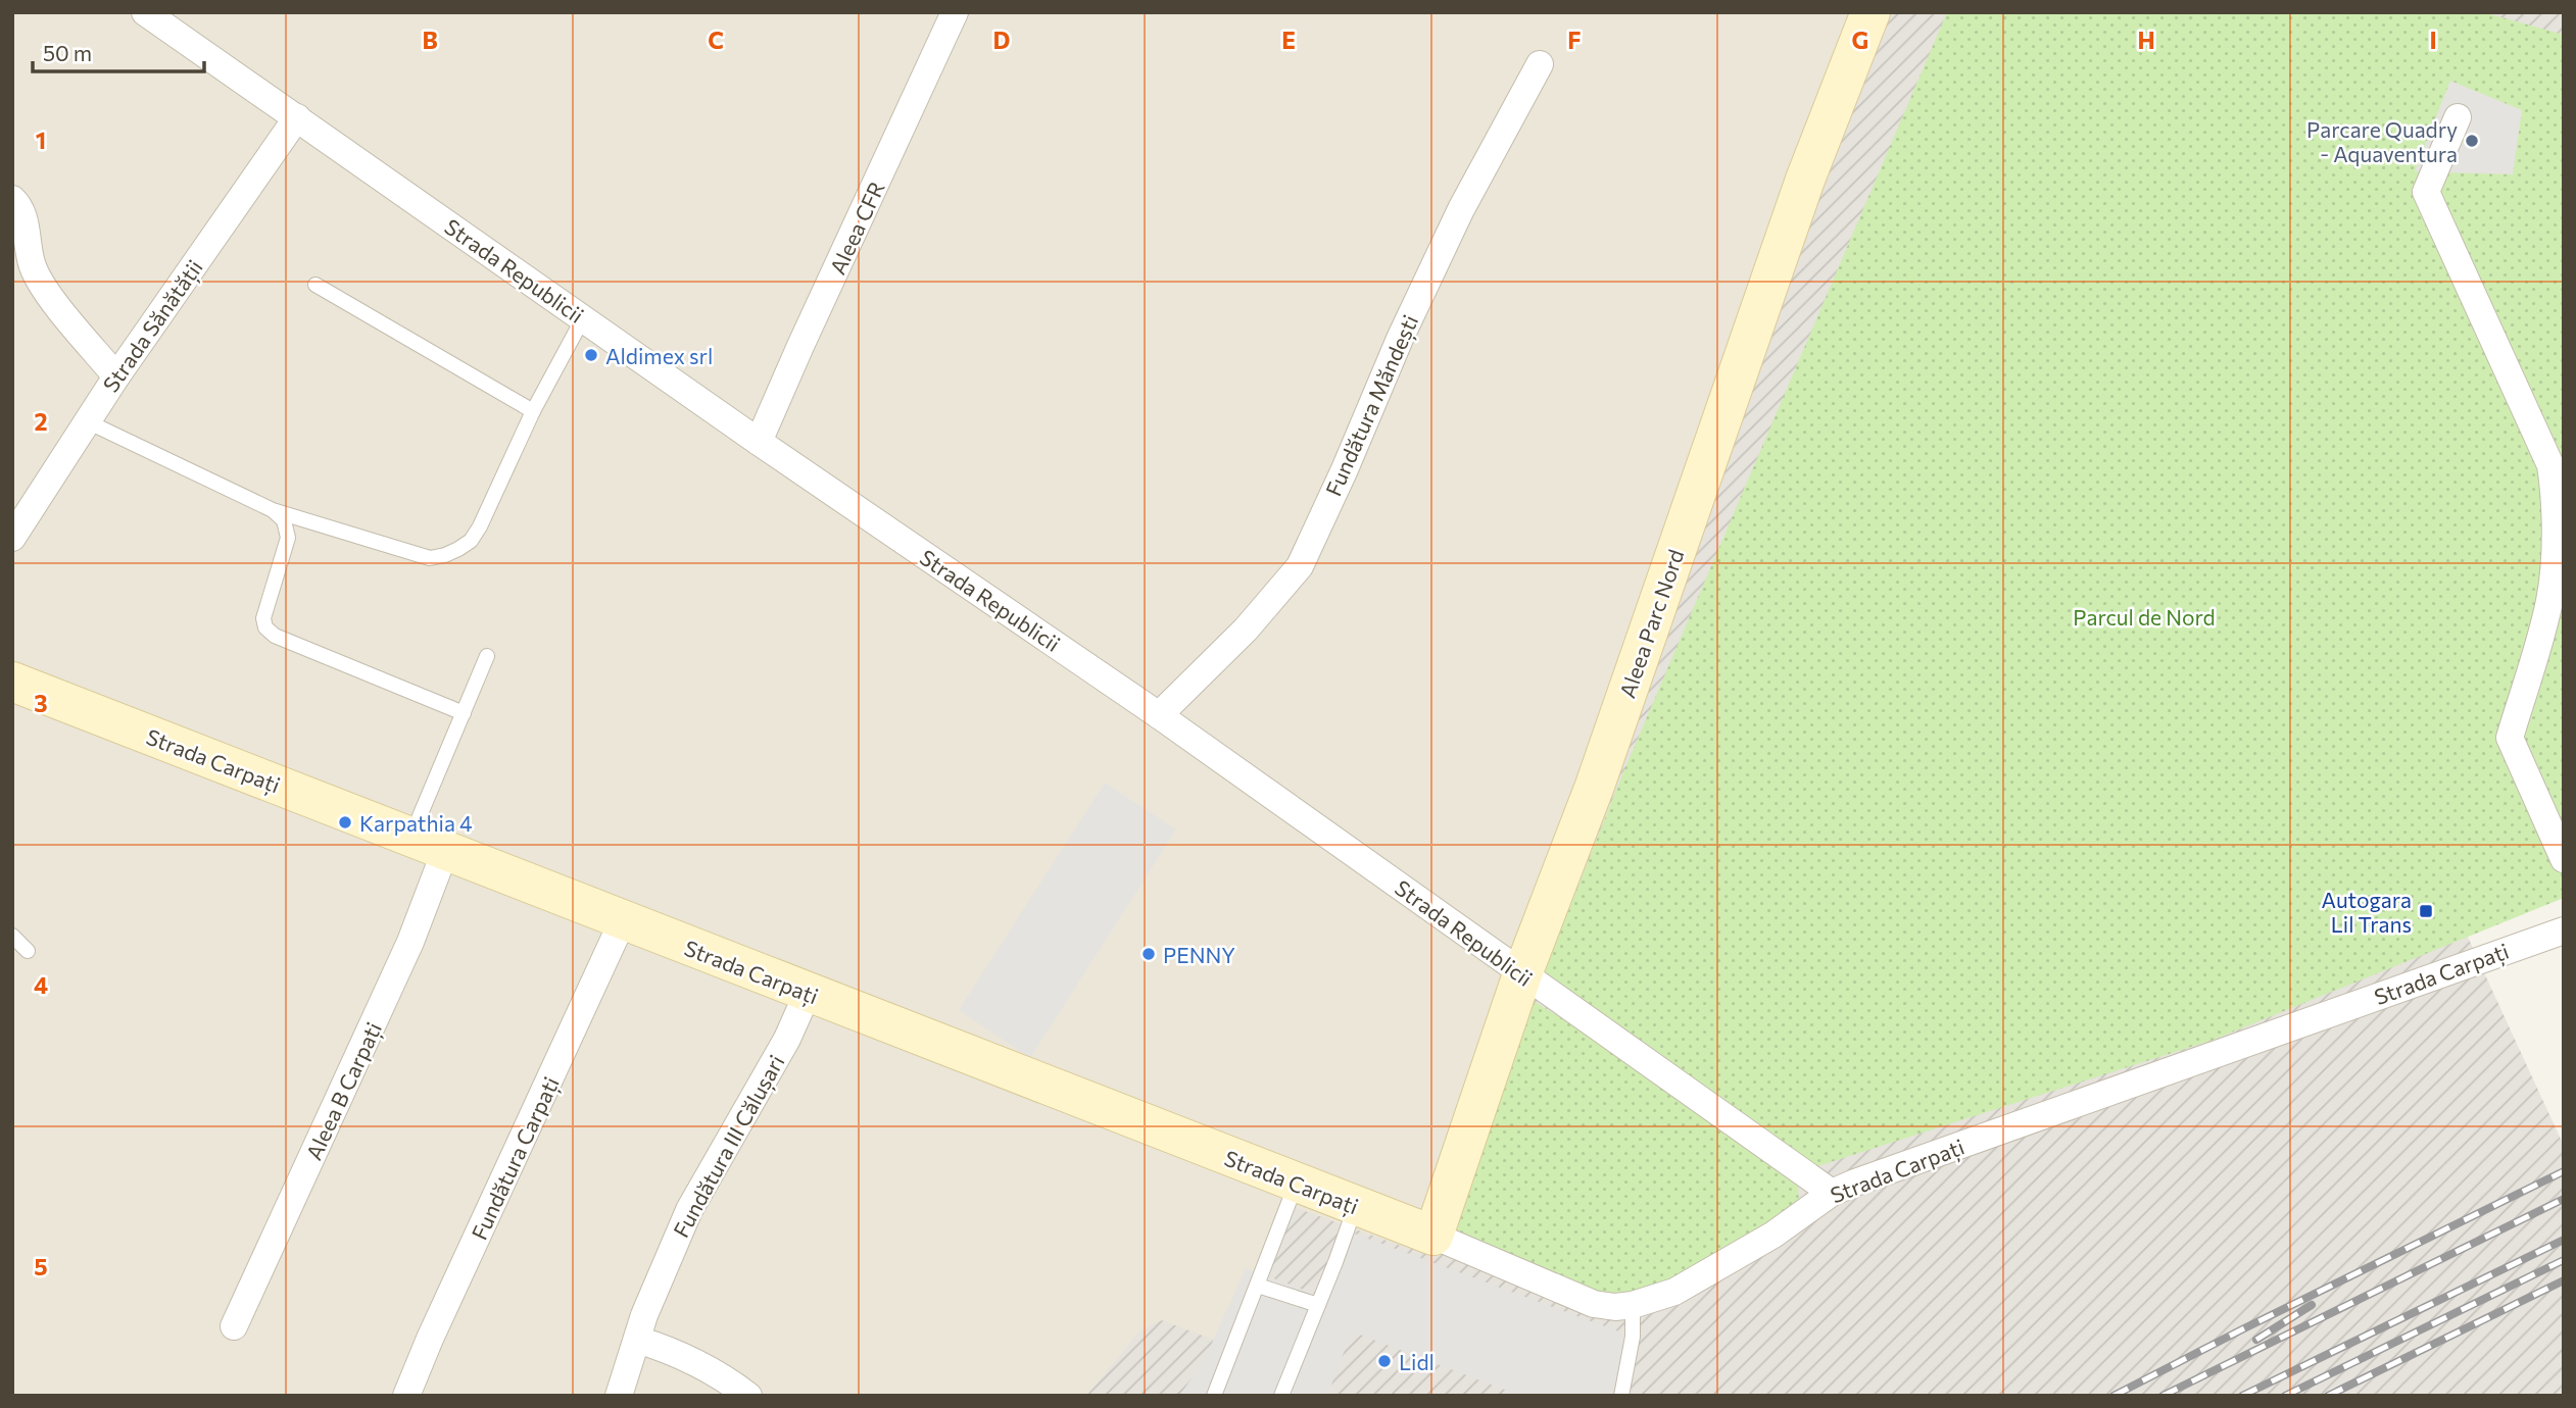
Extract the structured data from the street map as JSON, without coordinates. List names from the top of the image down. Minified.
{"streets":{"street":["Aleea CFR","Strada Republicii","Strada Sănătății","Fundătura Măndești","Aleea Parc Nord","Strada Carpați","Aleea B Carpați","Fundătura III Călușari","Fundătura Carpați"]},"crossings":[["Aleea CFR","Strada Republicii"],["Strada Republicii","Strada Sănătății"],["Strada Republicii","Fundătura Măndești"],["Strada Republicii","Aleea Parc Nord"],["Strada Republicii","Strada Carpați"],["Aleea Parc Nord","Strada Carpați"],["Strada Carpați","Aleea B Carpați"],["Strada Carpați","Fundătura III Călușari"],["Strada Carpați","Fundătura Carpați"]],"parks":["Parcul de Nord"],"places":{"other":["Parcare Quadry - Aquaventura","Aldimex srl","Karpathia 4","PENNY","Lidl"],"transit":["Autogara Lil Trans"]},"scale_bar":"50 m","grid":{"columns":["B","C","D","E","F","G","H","I"],"rows":["1","2","3","4","5"]}}
